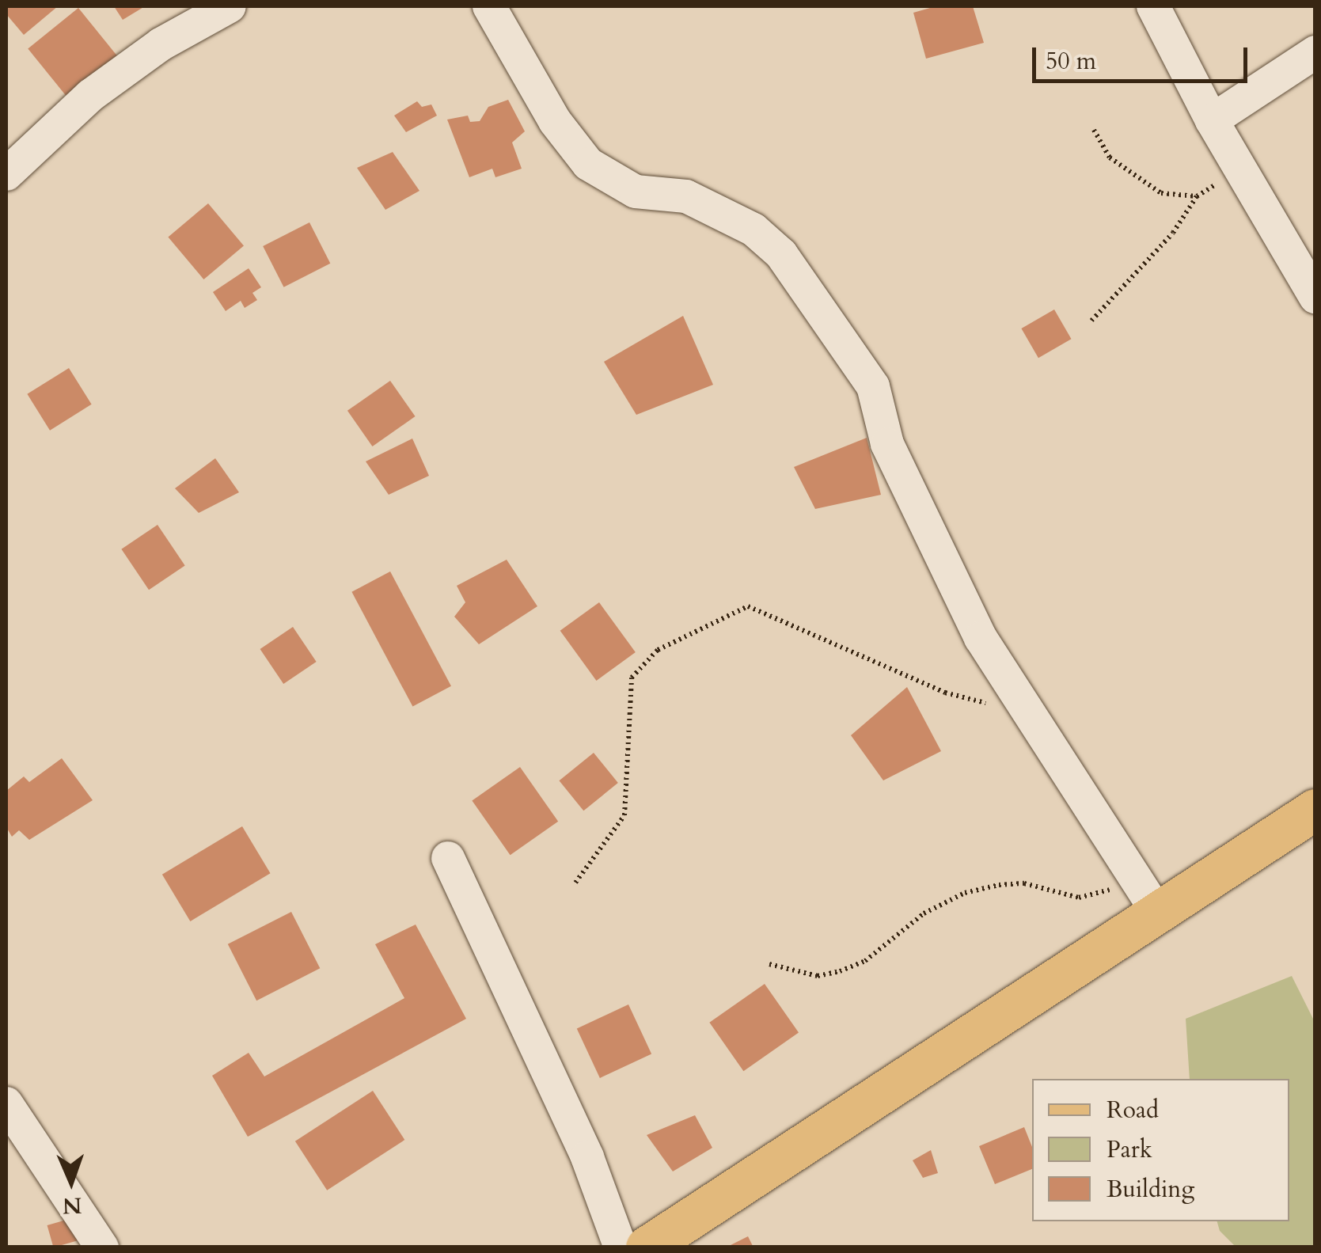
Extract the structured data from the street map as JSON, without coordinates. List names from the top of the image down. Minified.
{"legend":["Road","Park","Building"],"scale_bar":"50 m","north":"bottom"}
